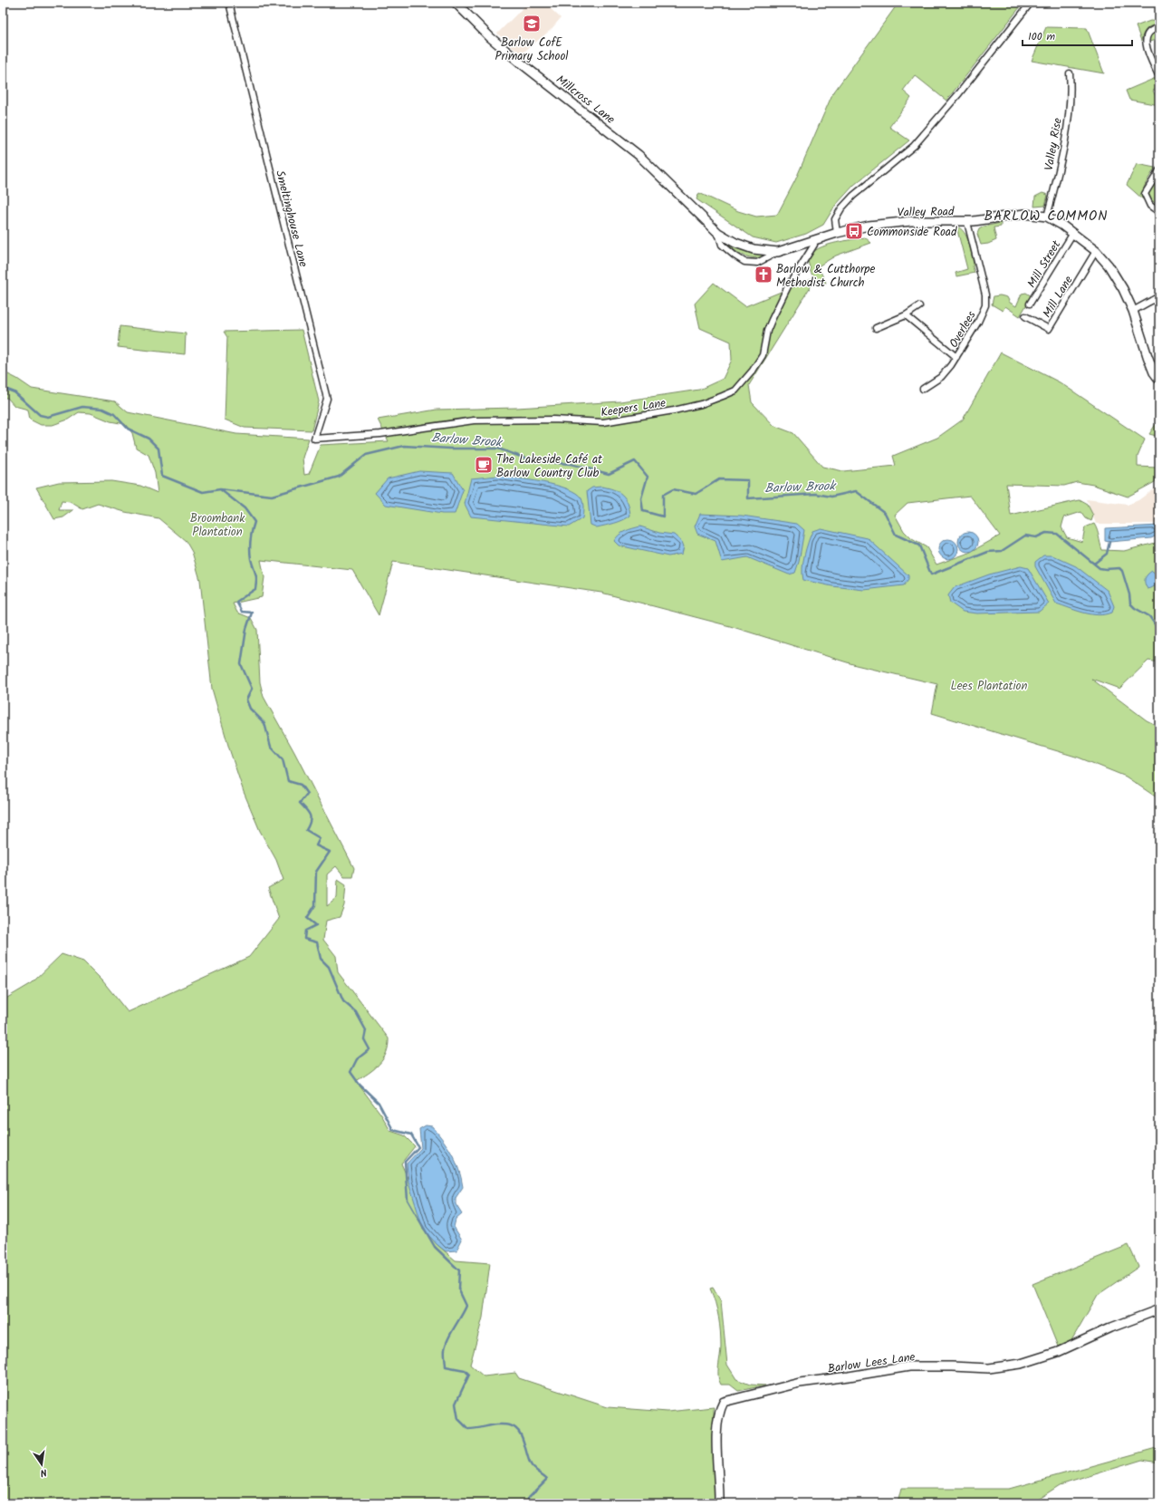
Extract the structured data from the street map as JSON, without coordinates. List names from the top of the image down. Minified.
{"streets":{"main road":["Millcross Lane","Valley Road","Barlow Lees Lane"],"street":["Valley Rise","Smeltinghouse Lane","Mill Street","Mill Lane","Overlees","Keepers Lane"]},"crossings":[["Millcross Lane","Valley Road"],["Valley Rise","Valley Road"],["Valley Road","Mill Street"],["Valley Road","Mill Lane"],["Valley Road","Overlees"],["Valley Road","Keepers Lane"],["Smeltinghouse Lane","Keepers Lane"]],"districts":["BARLOW COMMON"],"water":["Barlow Brook"],"parks":["Broombank Plantation","Lees Plantation"],"places":{"school or university":["Barlow CofE Primary School"],"bus stop":["Commonside Road"],"church":["Barlow & Cutthorpe Methodist Church"],"cafe":["The Lakeside Café at Barlow Country Club"]},"scale_bar":"100 m","north":"bottom"}
